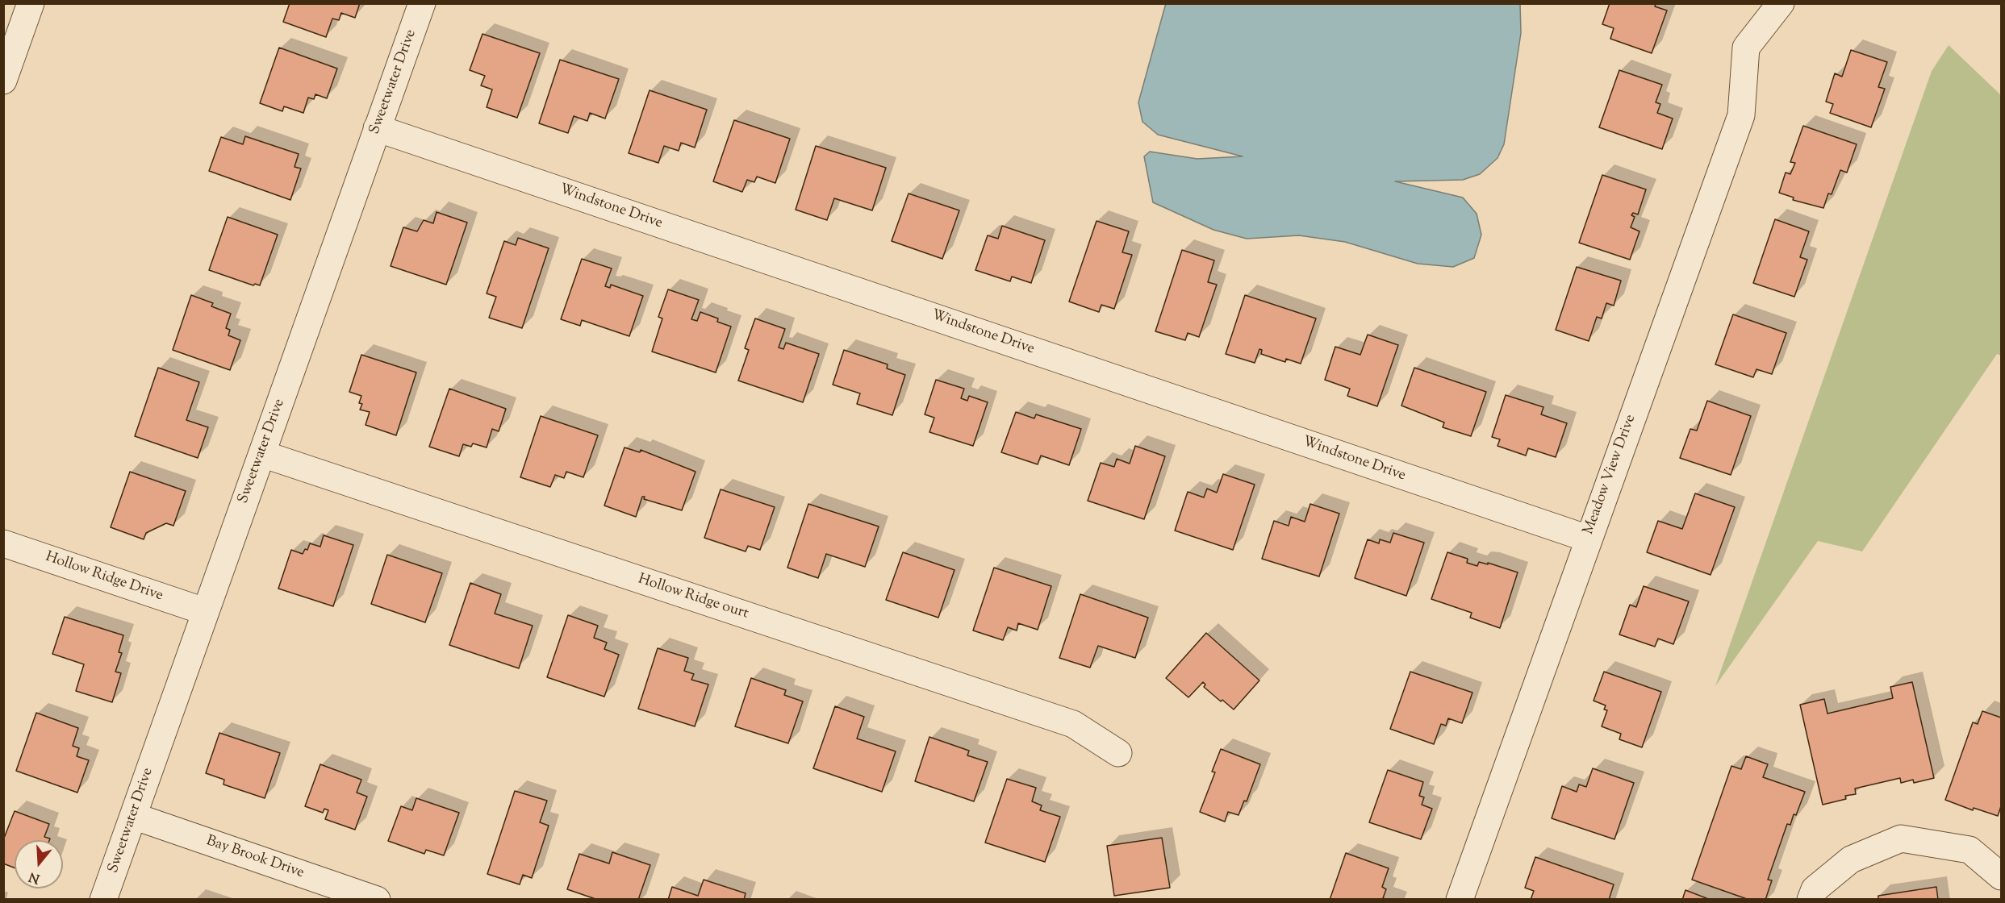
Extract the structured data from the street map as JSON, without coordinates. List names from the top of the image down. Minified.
{"streets":{"street":["Sweetwater Drive","Windstone Drive","Meadow View Drive","Hollow Ridge Drive","Hollow Ridge ourt","Bay Brook Drive"]},"crossings":[["Sweetwater Drive","Windstone Drive"],["Sweetwater Drive","Hollow Ridge Drive"],["Sweetwater Drive","Hollow Ridge ourt"],["Sweetwater Drive","Bay Brook Drive"],["Windstone Drive","Meadow View Drive"]],"north":"bottom"}
